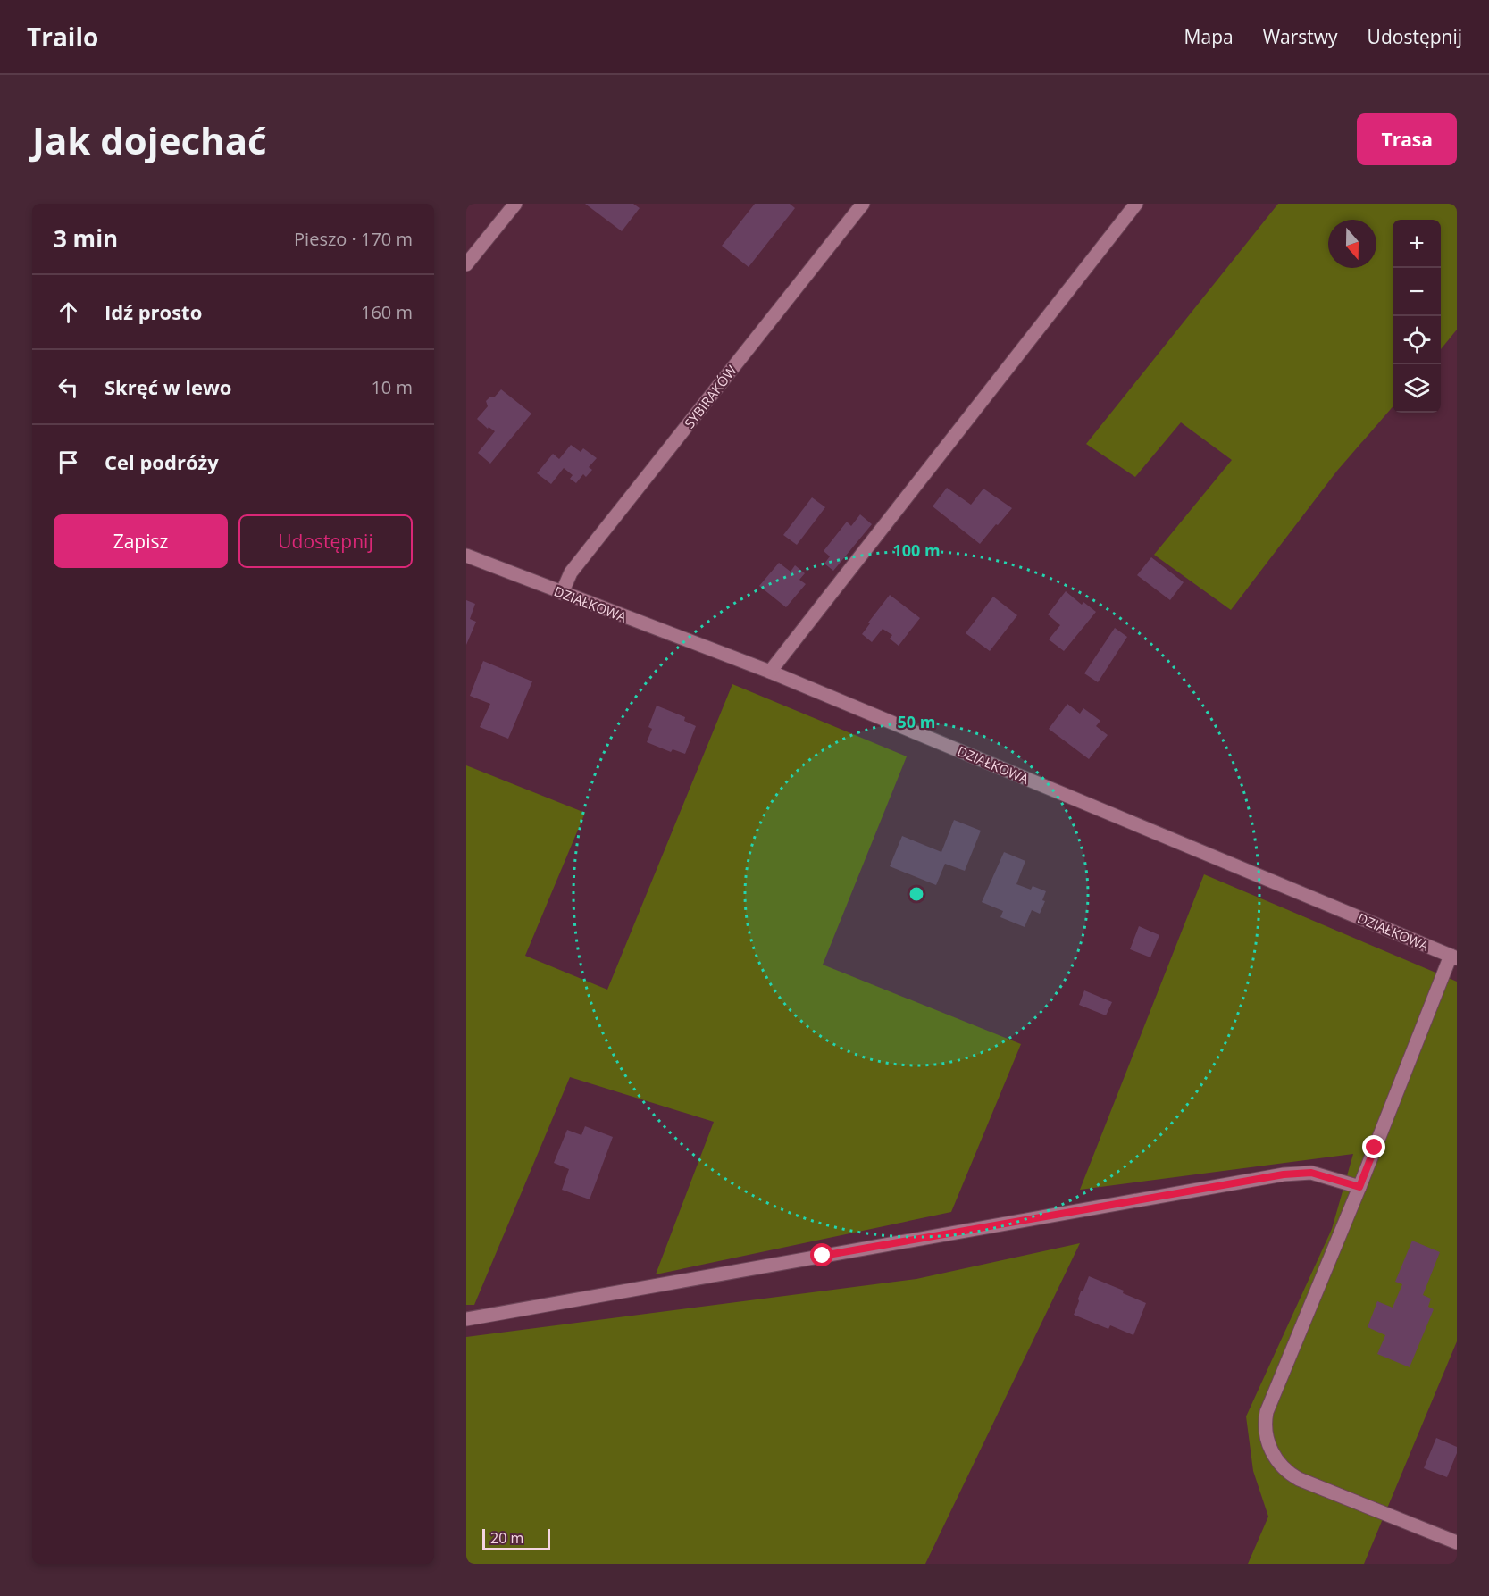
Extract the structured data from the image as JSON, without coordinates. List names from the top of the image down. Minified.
{"streets":{"street":["SYBIRAKÓW","DZIAŁKOWA"]},"crossings":[["SYBIRAKÓW","DZIAŁKOWA"]],"scale_bar":"20 m","north":"bottom","page":{"header":"Trailo","nav":["Mapa","Warstwy","Udostępnij"],"buttons":["Trasa",["Zapisz","Udostępnij"]],"title":"Jak dojechać","heading":["3 min","Pieszo · 170 m"],"map_buttons":["+","−"],"list":[["Idź prosto","160 m"],["Skręć w lewo","10 m"],"Cel podróży"],"scale":"20 m"},"rings":["100 m","50 m"]}
